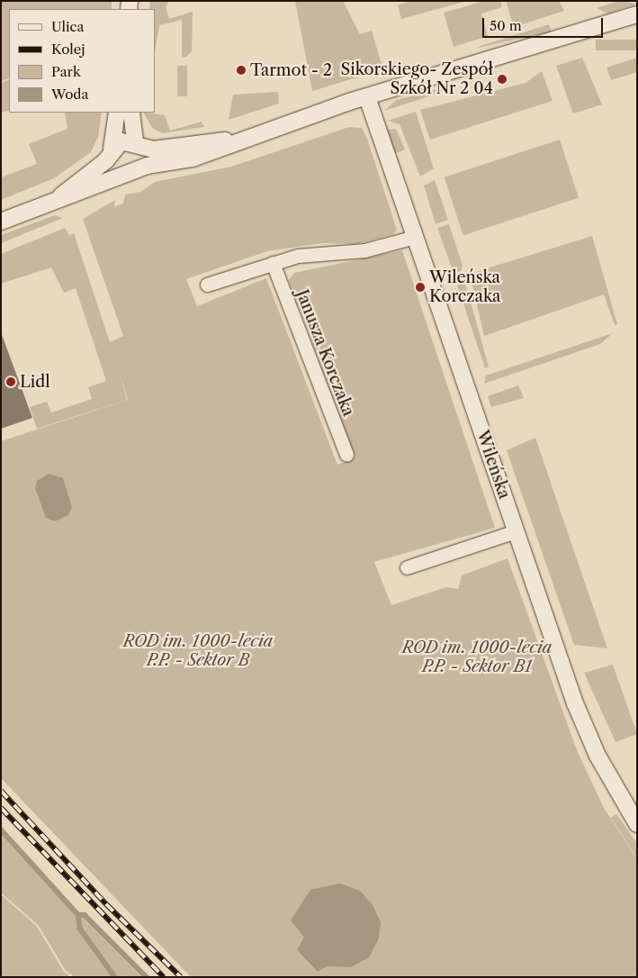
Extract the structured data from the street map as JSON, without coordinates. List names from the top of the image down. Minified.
{"streets":{"street":["Janusza Korczaka","Wileńska"]},"parks":["ROD im. 1000-lecia P.P. - Sektor B","ROD im. 1000-lecia P.P. - Sektor B1"],"places":["Tarmot - 2","Sikorskiego- Zespół Szkół Nr 2 04","Wileńska Korczaka","Lidl"],"legend":["Ulica","Kolej","Park","Woda"],"scale_bar":"50 m"}
